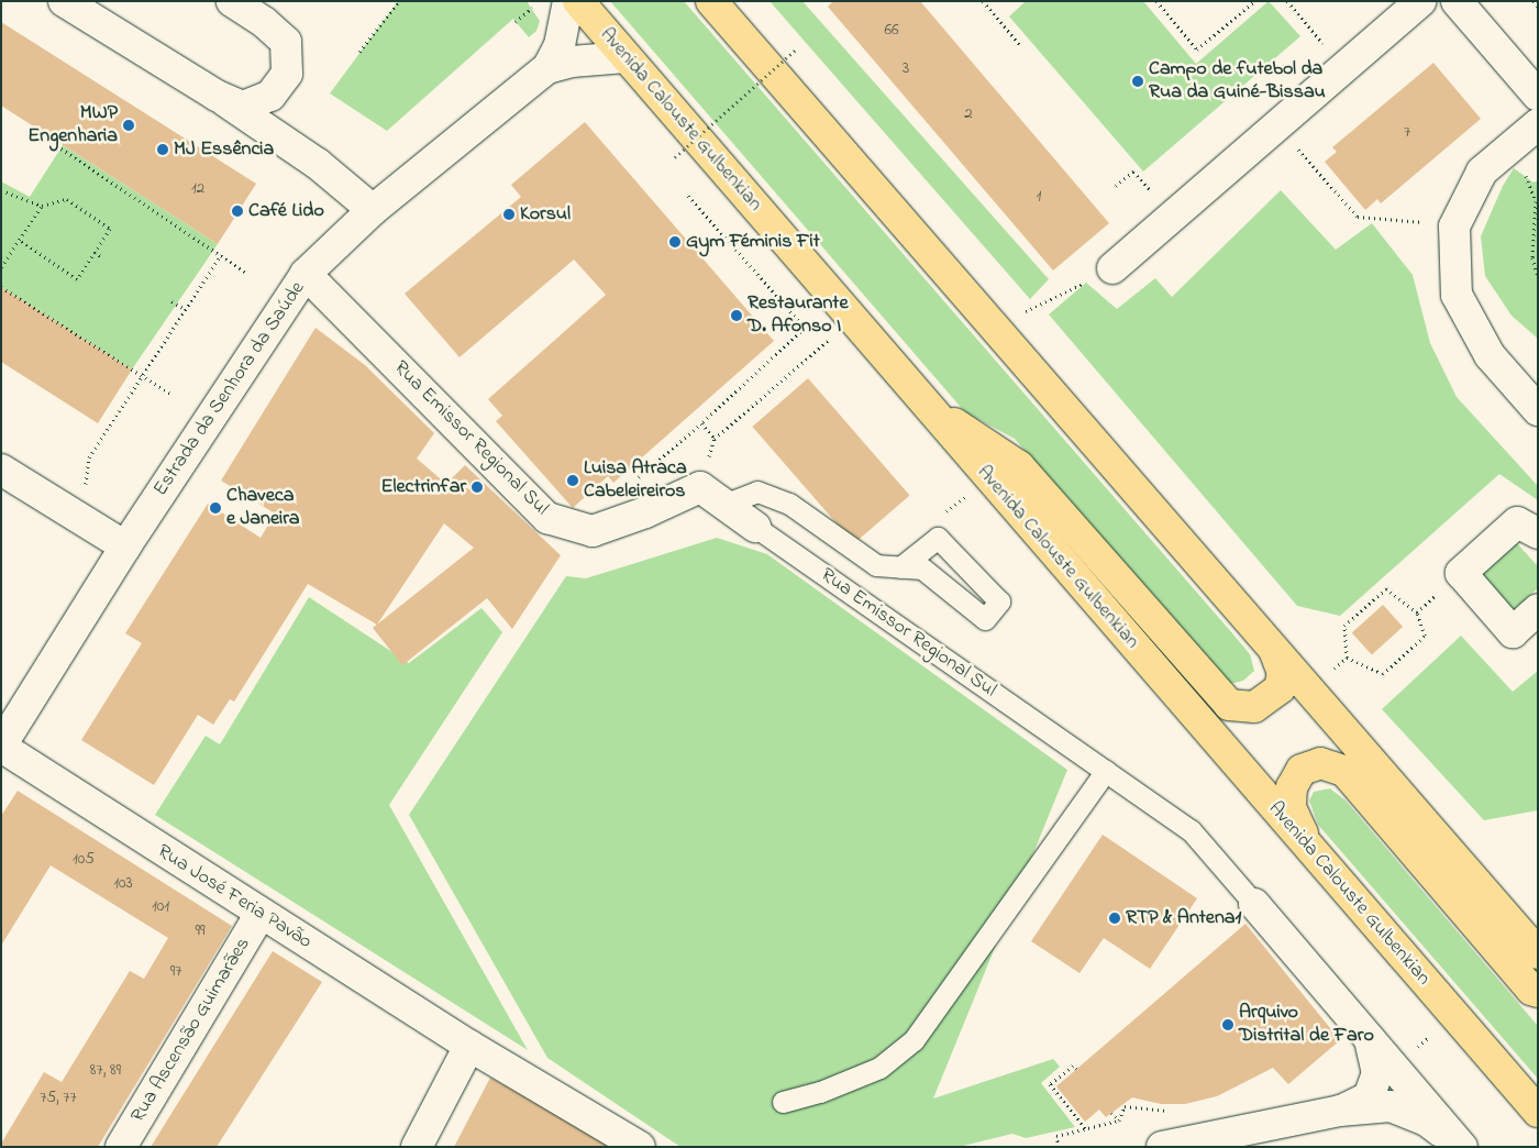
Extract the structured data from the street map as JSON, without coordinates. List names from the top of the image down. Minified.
{"streets":{"main road":["Avenida Calouste Gulbenkian"],"street":["Estrada da Senhora da Saúde","Rua Emissor Regional Sul","Rua José Feria Pavão","Rua Ascensão Guimarães"]},"crossings":[["Estrada da Senhora da Saúde","Rua Emissor Regional Sul"],["Estrada da Senhora da Saúde","Rua José Feria Pavão"],["Rua José Feria Pavão","Rua Ascensão Guimarães"]],"places":["Campo de futebol da Rua da Guiné-Bissau","MWP Engenharia","MJ Essência","Café Lido","Korsul","Gym Féminis Fit","Restaurante D. Afonso I","Luisa Atraca Cabeleireiros","Electrinfar","Chaveca e Janeira","RTP & Antena1","Arquivo Distrital de Faro"],"house_numbers":["66","3","2","7","12","1","105","103","101","99","97","87, 89","75, 77"]}
